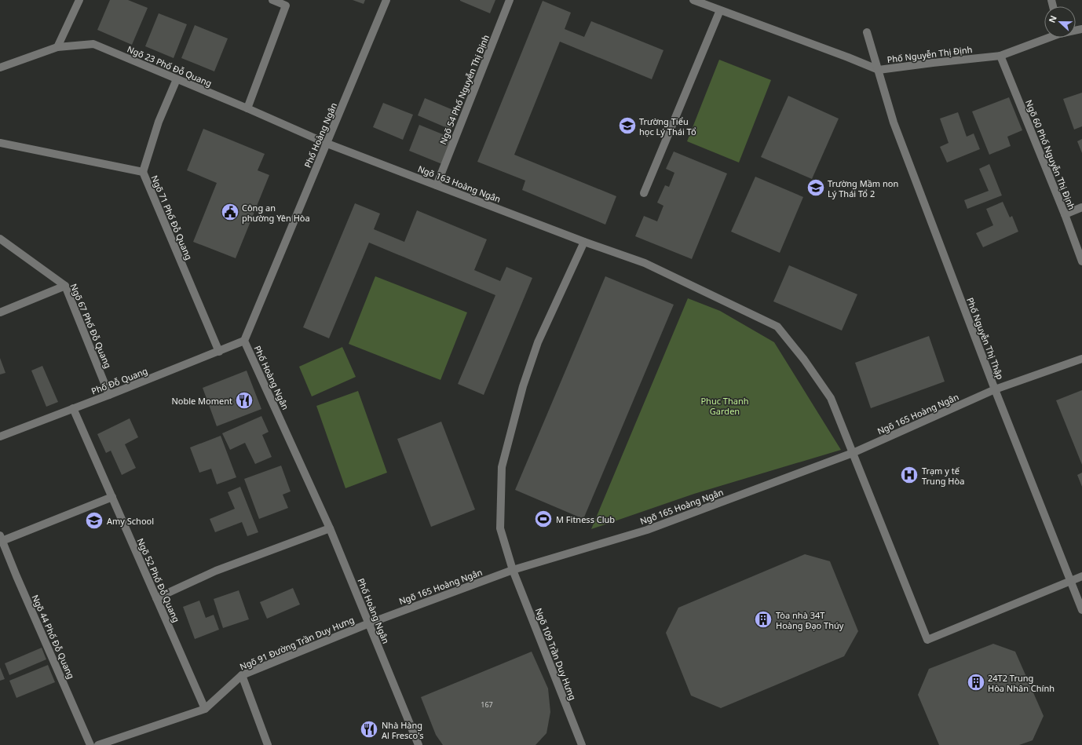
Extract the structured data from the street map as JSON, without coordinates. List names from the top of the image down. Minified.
{"streets":{"street":["Phố Nguyễn Thị Định","Ngõ 23 Phố Đỗ Quang","Ngõ 54 Phố Nguyễn Thị Định","Phố Hoàng Ngân","Ngõ 60 Phố Nguyễn Thị Định","Ngõ 163 Hoàng Ngân","Ngõ 71 Phố Đỗ Quang","Ngõ 67 Phố Đỗ Quang","Phố Nguyễn Thị Thập","Phố Đỗ Quang","Ngõ 165 Hoàng Ngân","Ngõ 52 Phố Đỗ Quang","Ngõ 44 Phố Đỗ Quang","Ngõ 91 Đường Trần Duy Hưng","Ngõ 109 Trần Duy Hưng"]},"crossings":[["Phố Nguyễn Thị Định","Ngõ 60 Phố Nguyễn Thị Định"],["Phố Nguyễn Thị Định","Phố Nguyễn Thị Thập"],["Ngõ 23 Phố Đỗ Quang","Phố Hoàng Ngân"],["Ngõ 23 Phố Đỗ Quang","Ngõ 163 Hoàng Ngân"],["Ngõ 54 Phố Nguyễn Thị Định","Ngõ 163 Hoàng Ngân"],["Phố Hoàng Ngân","Ngõ 163 Hoàng Ngân"],["Phố Hoàng Ngân","Phố Đỗ Quang"],["Phố Hoàng Ngân","Ngõ 165 Hoàng Ngân"],["Phố Hoàng Ngân","Ngõ 91 Đường Trần Duy Hưng"],["Ngõ 163 Hoàng Ngân","Phố Nguyễn Thị Thập"],["Ngõ 163 Hoàng Ngân","Ngõ 165 Hoàng Ngân"],["Ngõ 163 Hoàng Ngân","Ngõ 109 Trần Duy Hưng"],["Ngõ 71 Phố Đỗ Quang","Phố Đỗ Quang"],["Ngõ 67 Phố Đỗ Quang","Phố Đỗ Quang"],["Phố Nguyễn Thị Thập","Ngõ 165 Hoàng Ngân"],["Phố Đỗ Quang","Ngõ 52 Phố Đỗ Quang"],["Ngõ 165 Hoàng Ngân","Ngõ 91 Đường Trần Duy Hưng"],["Ngõ 165 Hoàng Ngân","Ngõ 109 Trần Duy Hưng"],["Ngõ 52 Phố Đỗ Quang","Ngõ 91 Đường Trần Duy Hưng"]],"parks":["Phuc Thanh Garden"],"places":{"school or university":["Trường Tiểu học Lý Thái Tổ","Trường Mầm non Lý Thái Tổ 2","Amy School"],"public building":["Công an phường Yên Hòa"],"restaurant":["Noble Moment","Nhà Hàng Al Fresco's"],"hospital":["Trạm y tế Trung Hòa"],"sports":["M Fitness Club"],"building":["Tòa nhà 34T Hoàng Đạo Thúy","24T2 Trung Hòa Nhân Chính"]},"house_numbers":["167"],"north":"left"}
